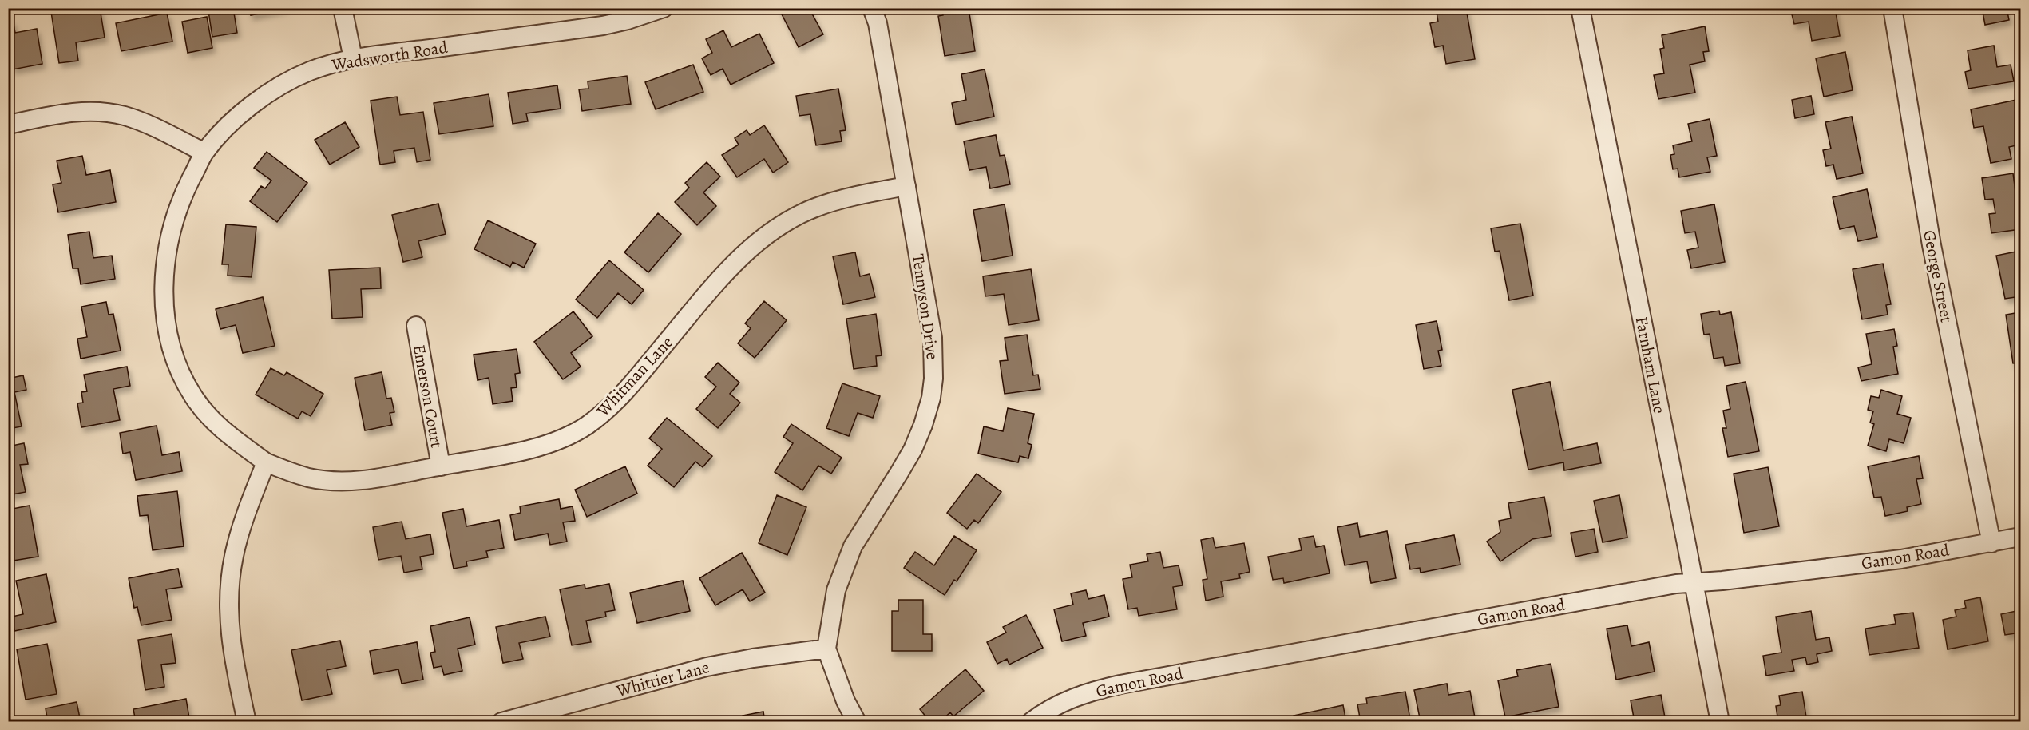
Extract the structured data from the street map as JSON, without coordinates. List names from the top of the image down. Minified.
{"streets":{"street":["Wadsworth Road","George Street","Tennyson Drive","Farnham Lane","Whitman Lane","Emerson Court","Gamon Road","Whittier Lane"]},"crossings":[["Wadsworth Road","Whitman Lane"],["George Street","Gamon Road"],["Tennyson Drive","Whitman Lane"],["Tennyson Drive","Whittier Lane"],["Farnham Lane","Gamon Road"],["Whitman Lane","Emerson Court"]]}
